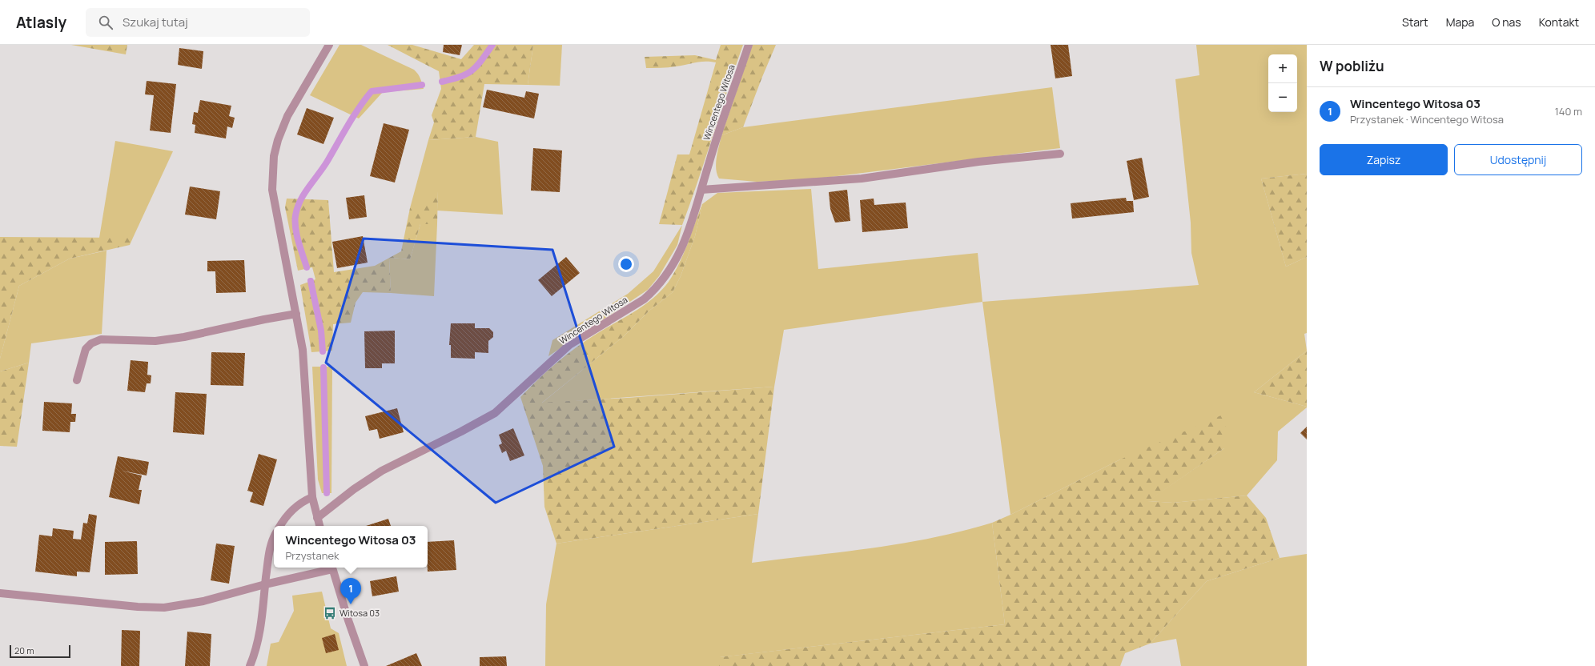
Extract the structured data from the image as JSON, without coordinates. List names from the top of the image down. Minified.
{"streets":{"street":["Wincentego Witosa"]},"places":{"bus stop":["Witosa 03"]},"scale_bar":"20 m","page":{"header":"Atlasly","search":"Szukaj tutaj","nav":["Start","Mapa","O nas","Kontakt"],"heading":"W pobliżu","map_buttons":["+","−"],"list":[{"mark":"1","name":"Wincentego Witosa 03","note":"Przystanek · Wincentego Witosa","value":"140 m"}],"buttons":["Zapisz","Udostępnij"],"popup":["Wincentego Witosa 03","Przystanek"],"pins":"1","scale":"20 m"}}
